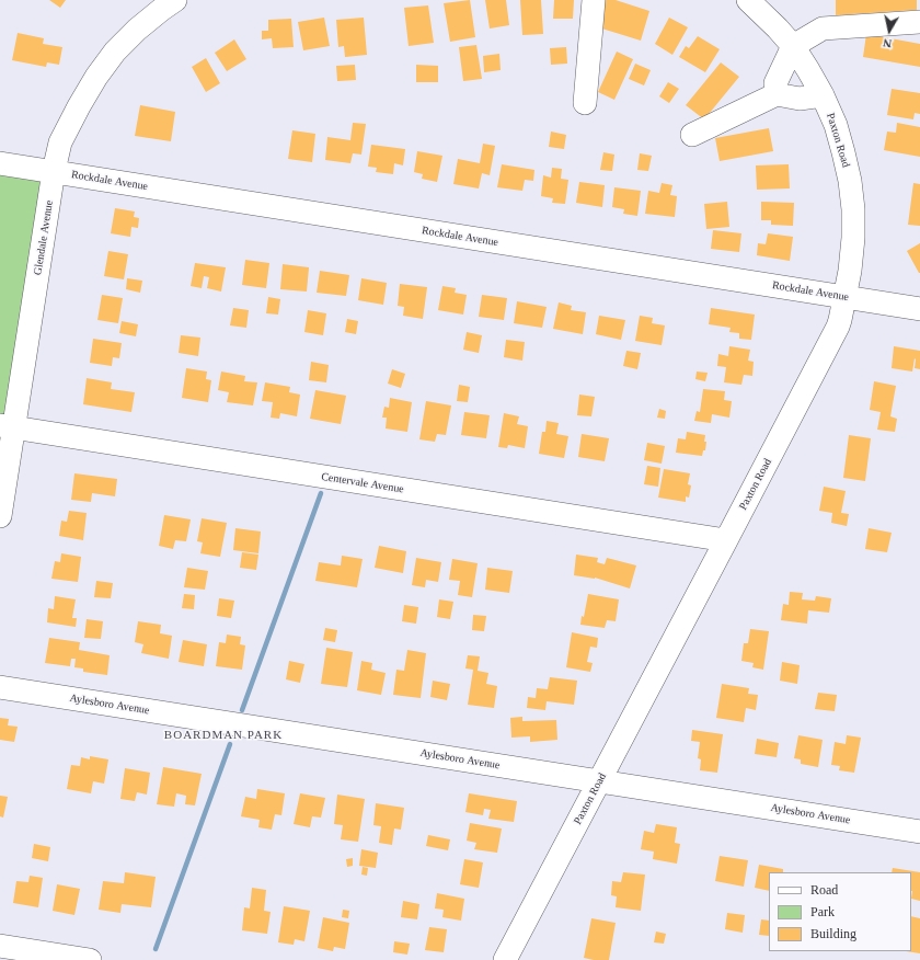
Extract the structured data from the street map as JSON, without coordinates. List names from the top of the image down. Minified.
{"streets":{"street":["Paxton Road","Rockdale Avenue","Glendale Avenue","Centervale Avenue","Aylesboro Avenue"]},"crossings":[["Paxton Road","Rockdale Avenue"],["Paxton Road","Centervale Avenue"],["Paxton Road","Aylesboro Avenue"],["Rockdale Avenue","Glendale Avenue"],["Glendale Avenue","Centervale Avenue"]],"districts":["BOARDMAN PARK"],"legend":["Road","Park","Building"],"north":"bottom"}
